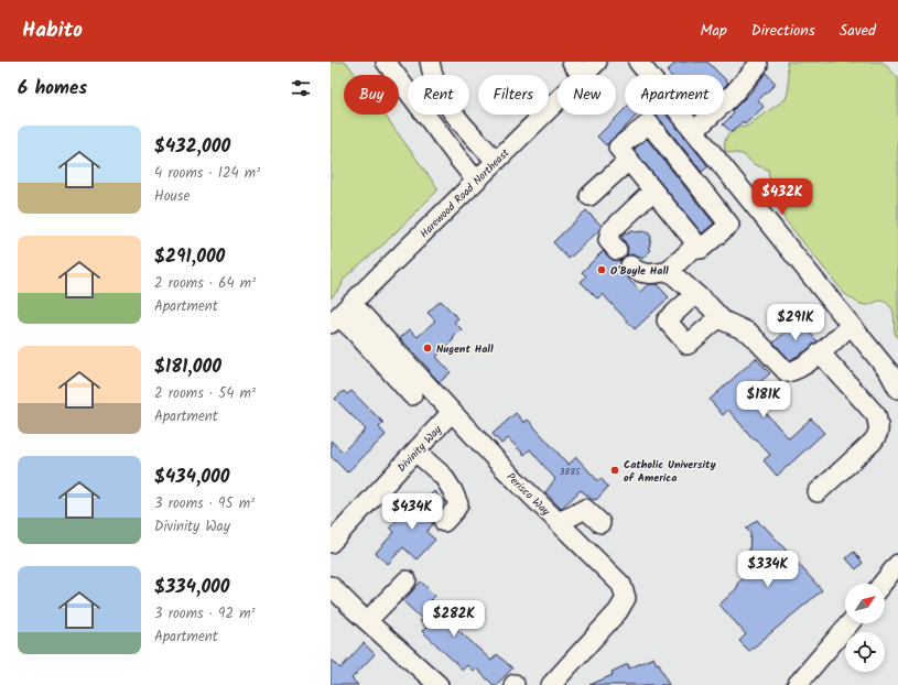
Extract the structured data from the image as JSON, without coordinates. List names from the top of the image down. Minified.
{"streets":{"street":["Harewood Road Northeast","Divinity Way","Perisco Way"]},"crossings":[["Harewood Road Northeast","Perisco Way"],["Divinity Way","Perisco Way"]],"places":["O'Boyle Hall","Nugent Hall","Catholic University of America"],"house_numbers":["3885"],"north":"top right","page":{"header":"Habito","nav":["Map","Directions","Saved"],"heading":"6 homes","chip":["Buy","Rent","Filters","New","Apartment"],"list":[{"name":"$432,000","note":"4 rooms · 124 m² · House"},{"name":"$291,000","note":"2 rooms · 64 m² · Apartment"},{"name":"$181,000","note":"2 rooms · 54 m² · Apartment"},{"name":"$434,000","note":"3 rooms · 95 m² · Divinity Way"},{"name":"$334,000","note":"3 rooms · 92 m² · Apartment"}],"price":["$432K","$291K","$181K","$434K","$334K","$282K"]}}
